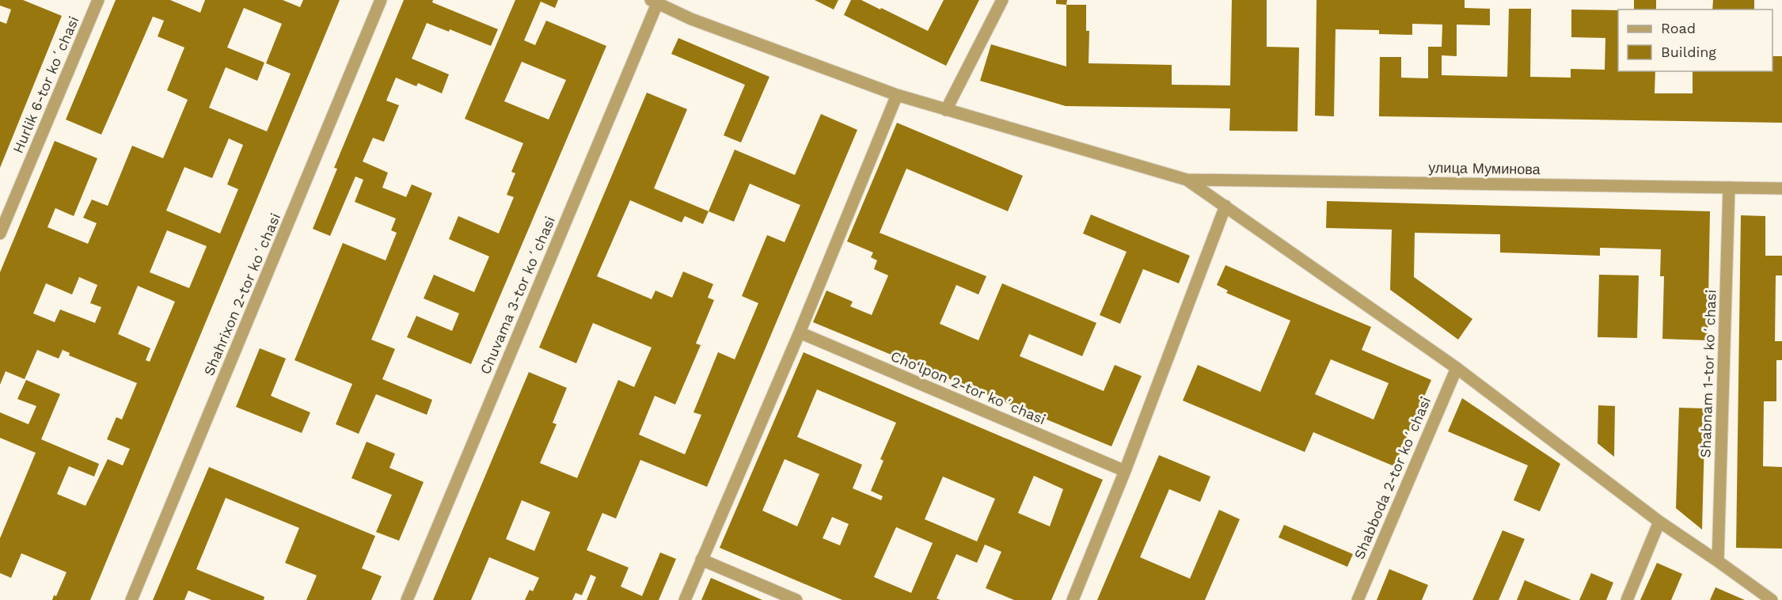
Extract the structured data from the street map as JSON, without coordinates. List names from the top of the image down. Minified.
{"streets":{"street":["Hurlik 6-tor koʻchasi","улица Муминова","Shahrixon 2-tor koʻchasi","Chuvama 3-tor koʻchasi","Shabnam 1-tor koʻchasi","Cho‘lpon 2-tor koʻchasi","Shabboda 2-tor koʻchasi"]},"crossings":[["улица Муминова","Shabnam 1-tor koʻchasi"]],"legend":["Road","Building"]}
